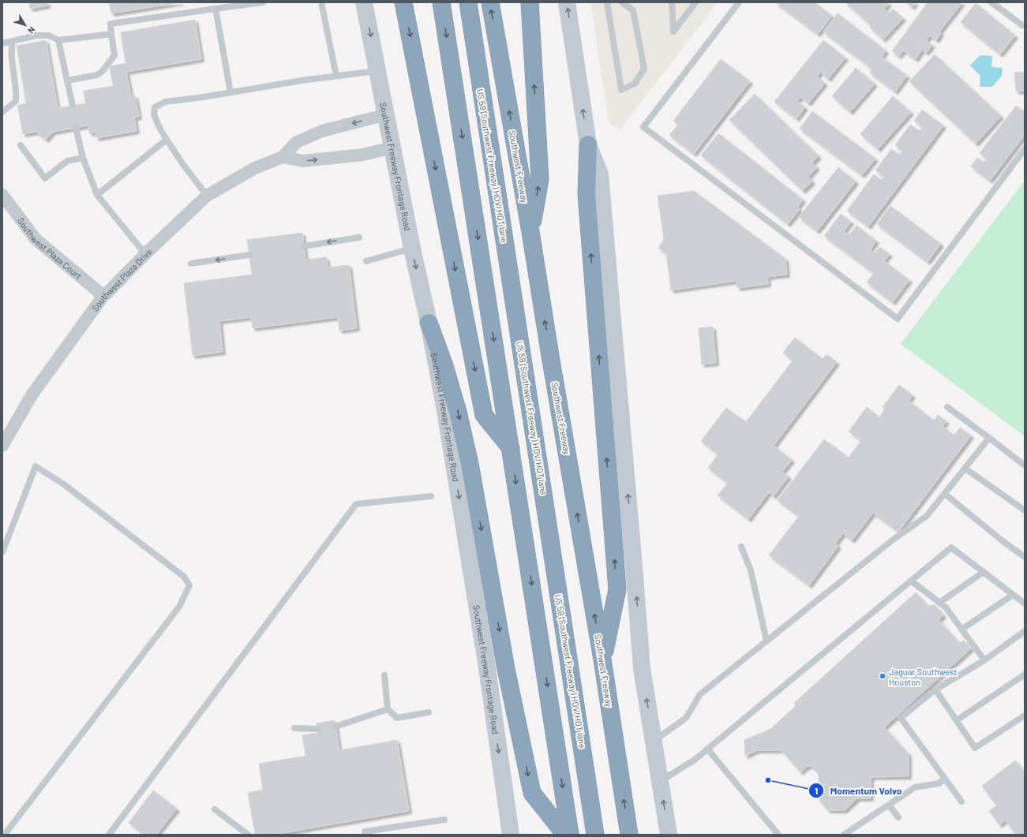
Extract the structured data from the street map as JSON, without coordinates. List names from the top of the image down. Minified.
{"streets":{"highway":["US 59 (Southwest Freeway) HOV/HOT lane","Southwest Freeway"],"main road":["Southwest Freeway Frontage Road"],"street":["Southwest Plaza Court","Southwest Plaza Drive"]},"crossings":[["Southwest Freeway Frontage Road","Southwest Plaza Drive"],["Southwest Plaza Court","Southwest Plaza Drive"]],"one_way":["Southwest Freeway Frontage Road"],"places":["Jaguar Southwest Houston","Momentum Volvo"],"north":"bottom right"}
